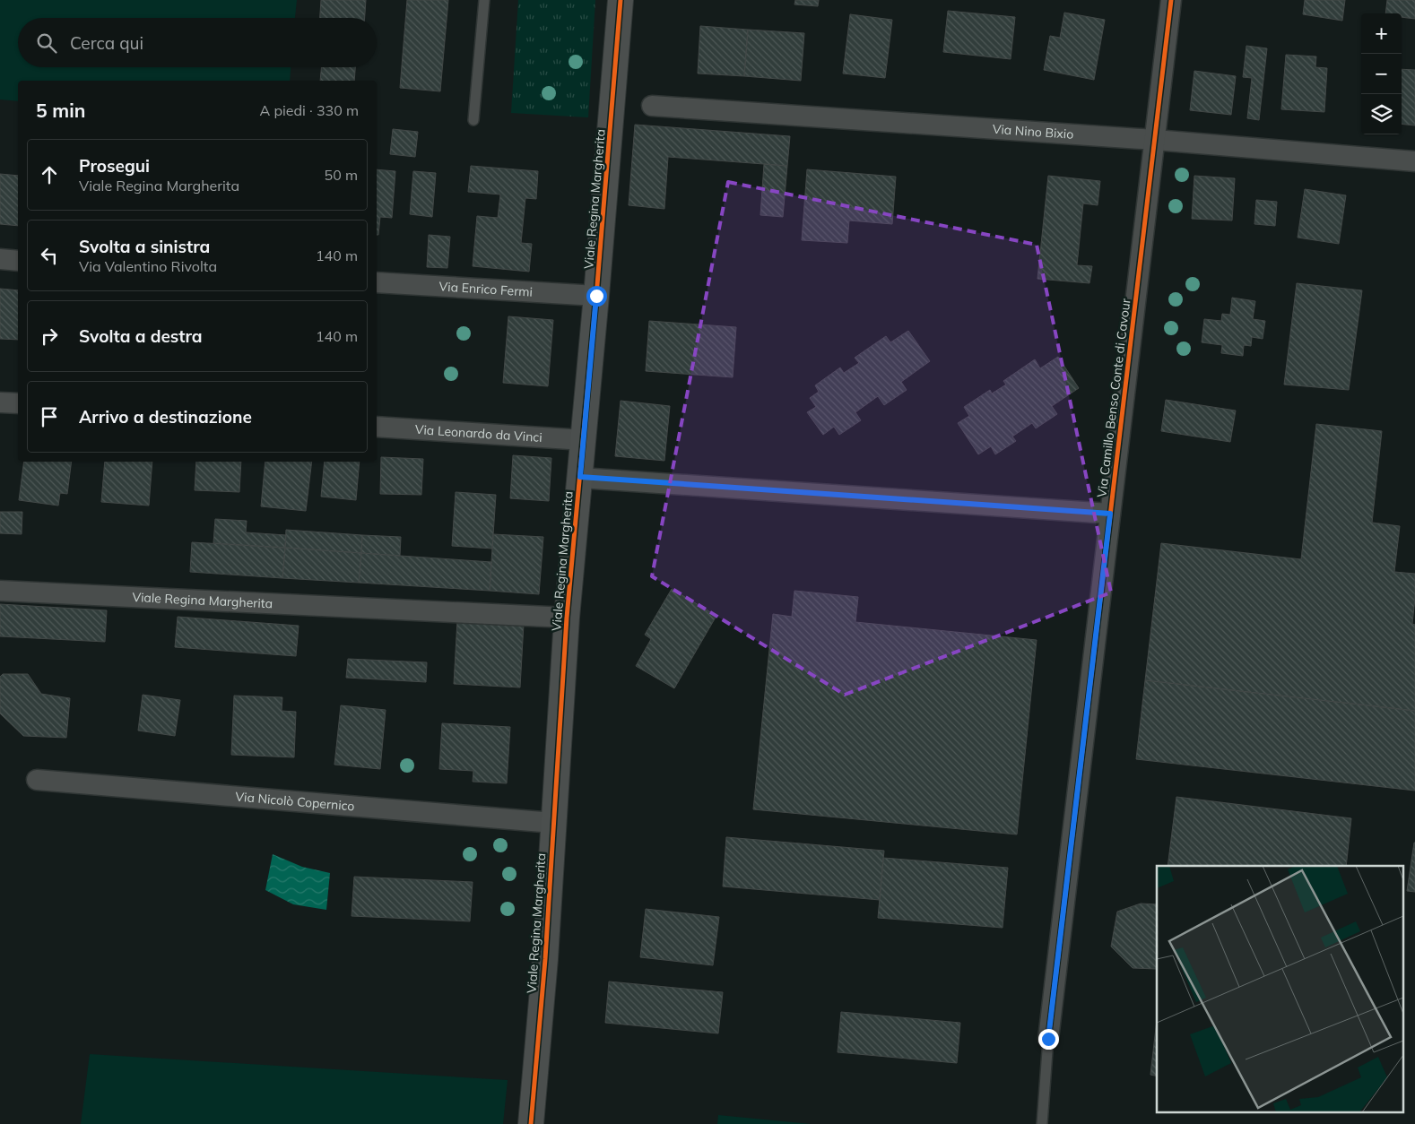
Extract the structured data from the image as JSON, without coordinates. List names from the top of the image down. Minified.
{"streets":{"street":["Via Nino Bixio","Viale Regina Margherita","Via Enrico Fermi","Via Camillo Benso Conte di Cavour","Via Leonardo da Vinci","Via Nicolò Copernico"]},"crossings":[["Via Nino Bixio","Via Camillo Benso Conte di Cavour"],["Viale Regina Margherita","Via Enrico Fermi"],["Viale Regina Margherita","Via Leonardo da Vinci"],["Viale Regina Margherita","Via Nicolò Copernico"]],"page":{"map_buttons":["+","−"],"search":"Cerca qui","heading":["5 min","A piedi · 330 m"],"list":[["Prosegui","Viale Regina Margherita","50 m"],["Svolta a sinistra","Via Valentino Rivolta","140 m"],["Svolta a destra","140 m"],"Arrivo a destinazione"]}}
